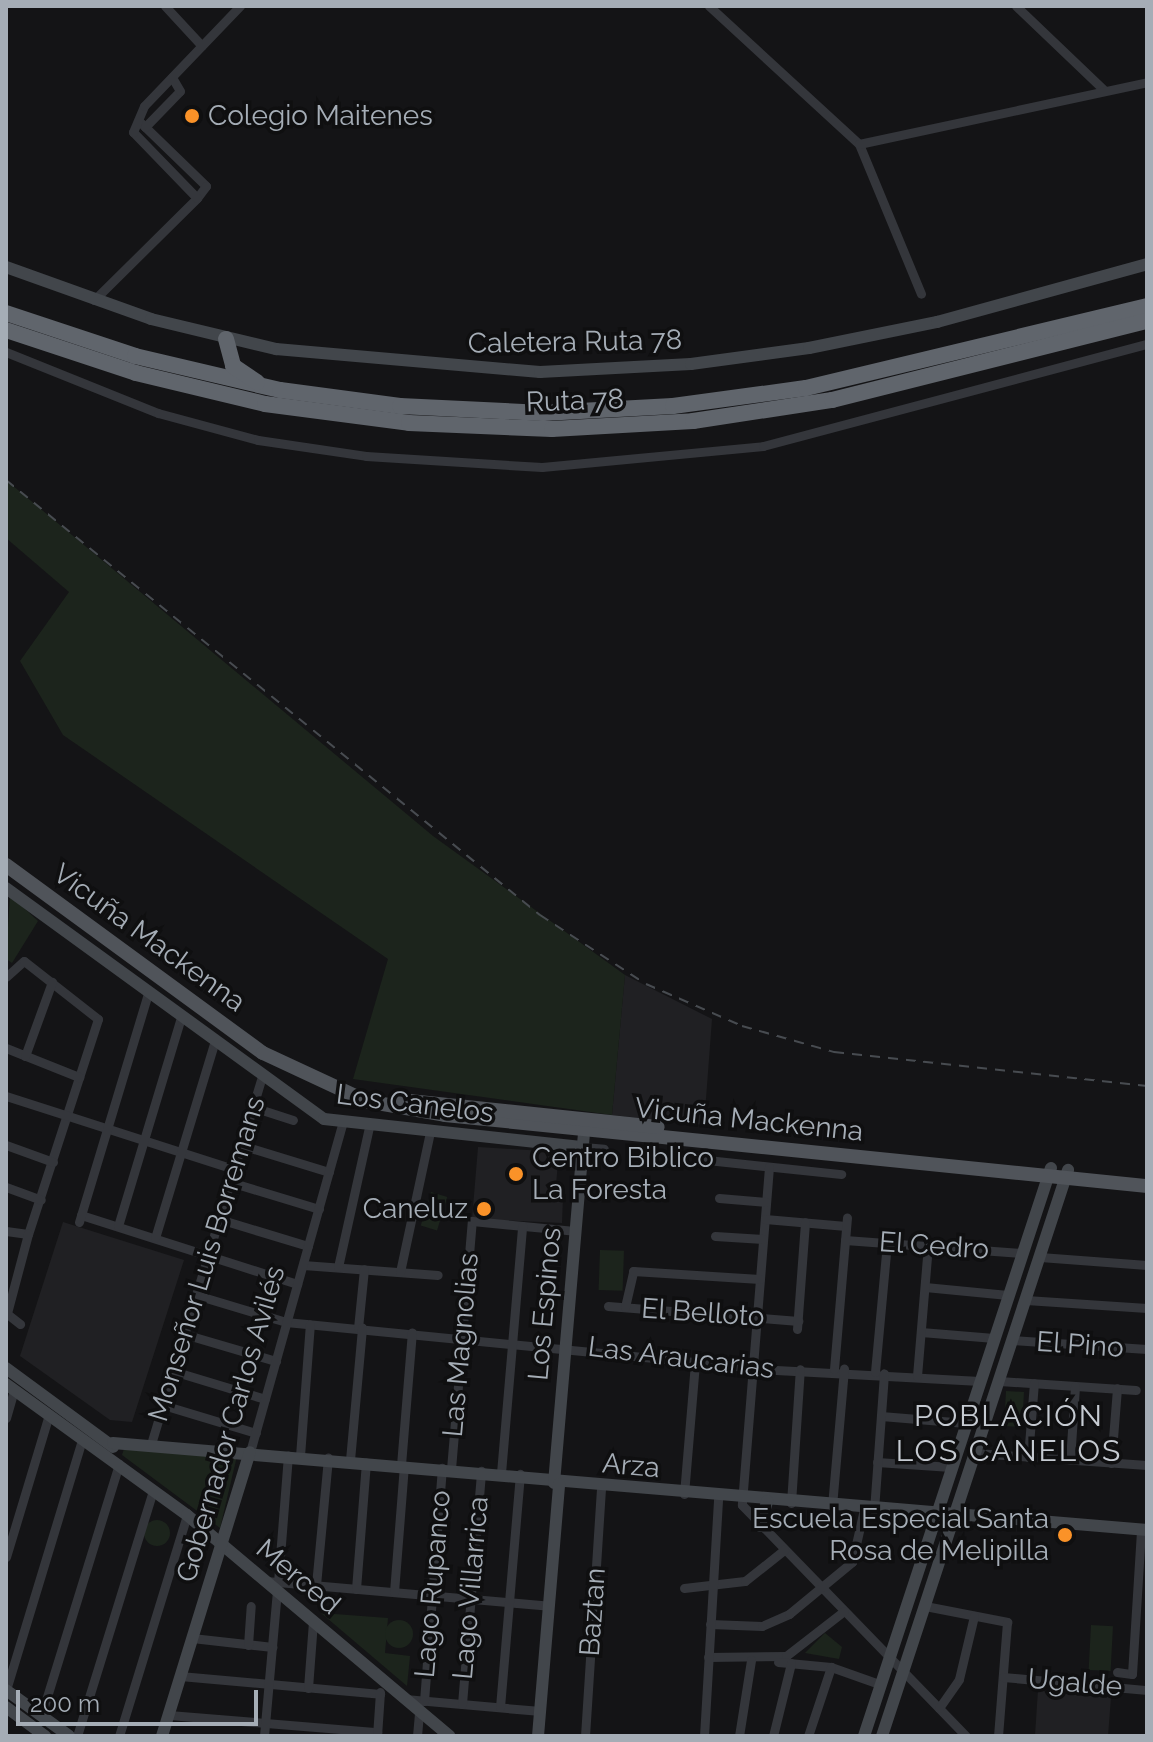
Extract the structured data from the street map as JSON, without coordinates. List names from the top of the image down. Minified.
{"streets":{"highway":["Ruta 78"],"main road":["Vicuña Mackenna"],"street":["Caletera Ruta 78","Los Canelos","El Cedro","Monseñor Luis Borremans","Los Espinos","El Belloto","Las Magnolias","El Pino","Las Araucarias","Gobernador Carlos Avilés","Arza","Merced","Lago Rupanco","Lago Villarrica","Baztan","Ugalde"]},"crossings":[["Vicuña Mackenna","Los Espinos"],["Los Canelos","Monseñor Luis Borremans"],["Los Canelos","Los Espinos"],["Los Canelos","Gobernador Carlos Avilés"],["Monseñor Luis Borremans","Las Araucarias"],["Monseñor Luis Borremans","Arza"],["Los Espinos","Las Araucarias"],["Los Espinos","Arza"],["Las Magnolias","Las Araucarias"],["Las Magnolias","Arza"],["Las Magnolias","Lago Rupanco"],["Las Araucarias","Gobernador Carlos Avilés"],["Gobernador Carlos Avilés","Arza"],["Gobernador Carlos Avilés","Merced"],["Arza","Lago Rupanco"],["Arza","Lago Villarrica"],["Arza","Baztan"],["Merced","Lago Rupanco"]],"districts":["POBLACIÓN LOS CANELOS"],"places":["Colegio Maitenes","Centro Biblico La Foresta","Caneluz","Escuela Especial Santa Rosa de Melipilla"],"scale_bar":"200 m"}
